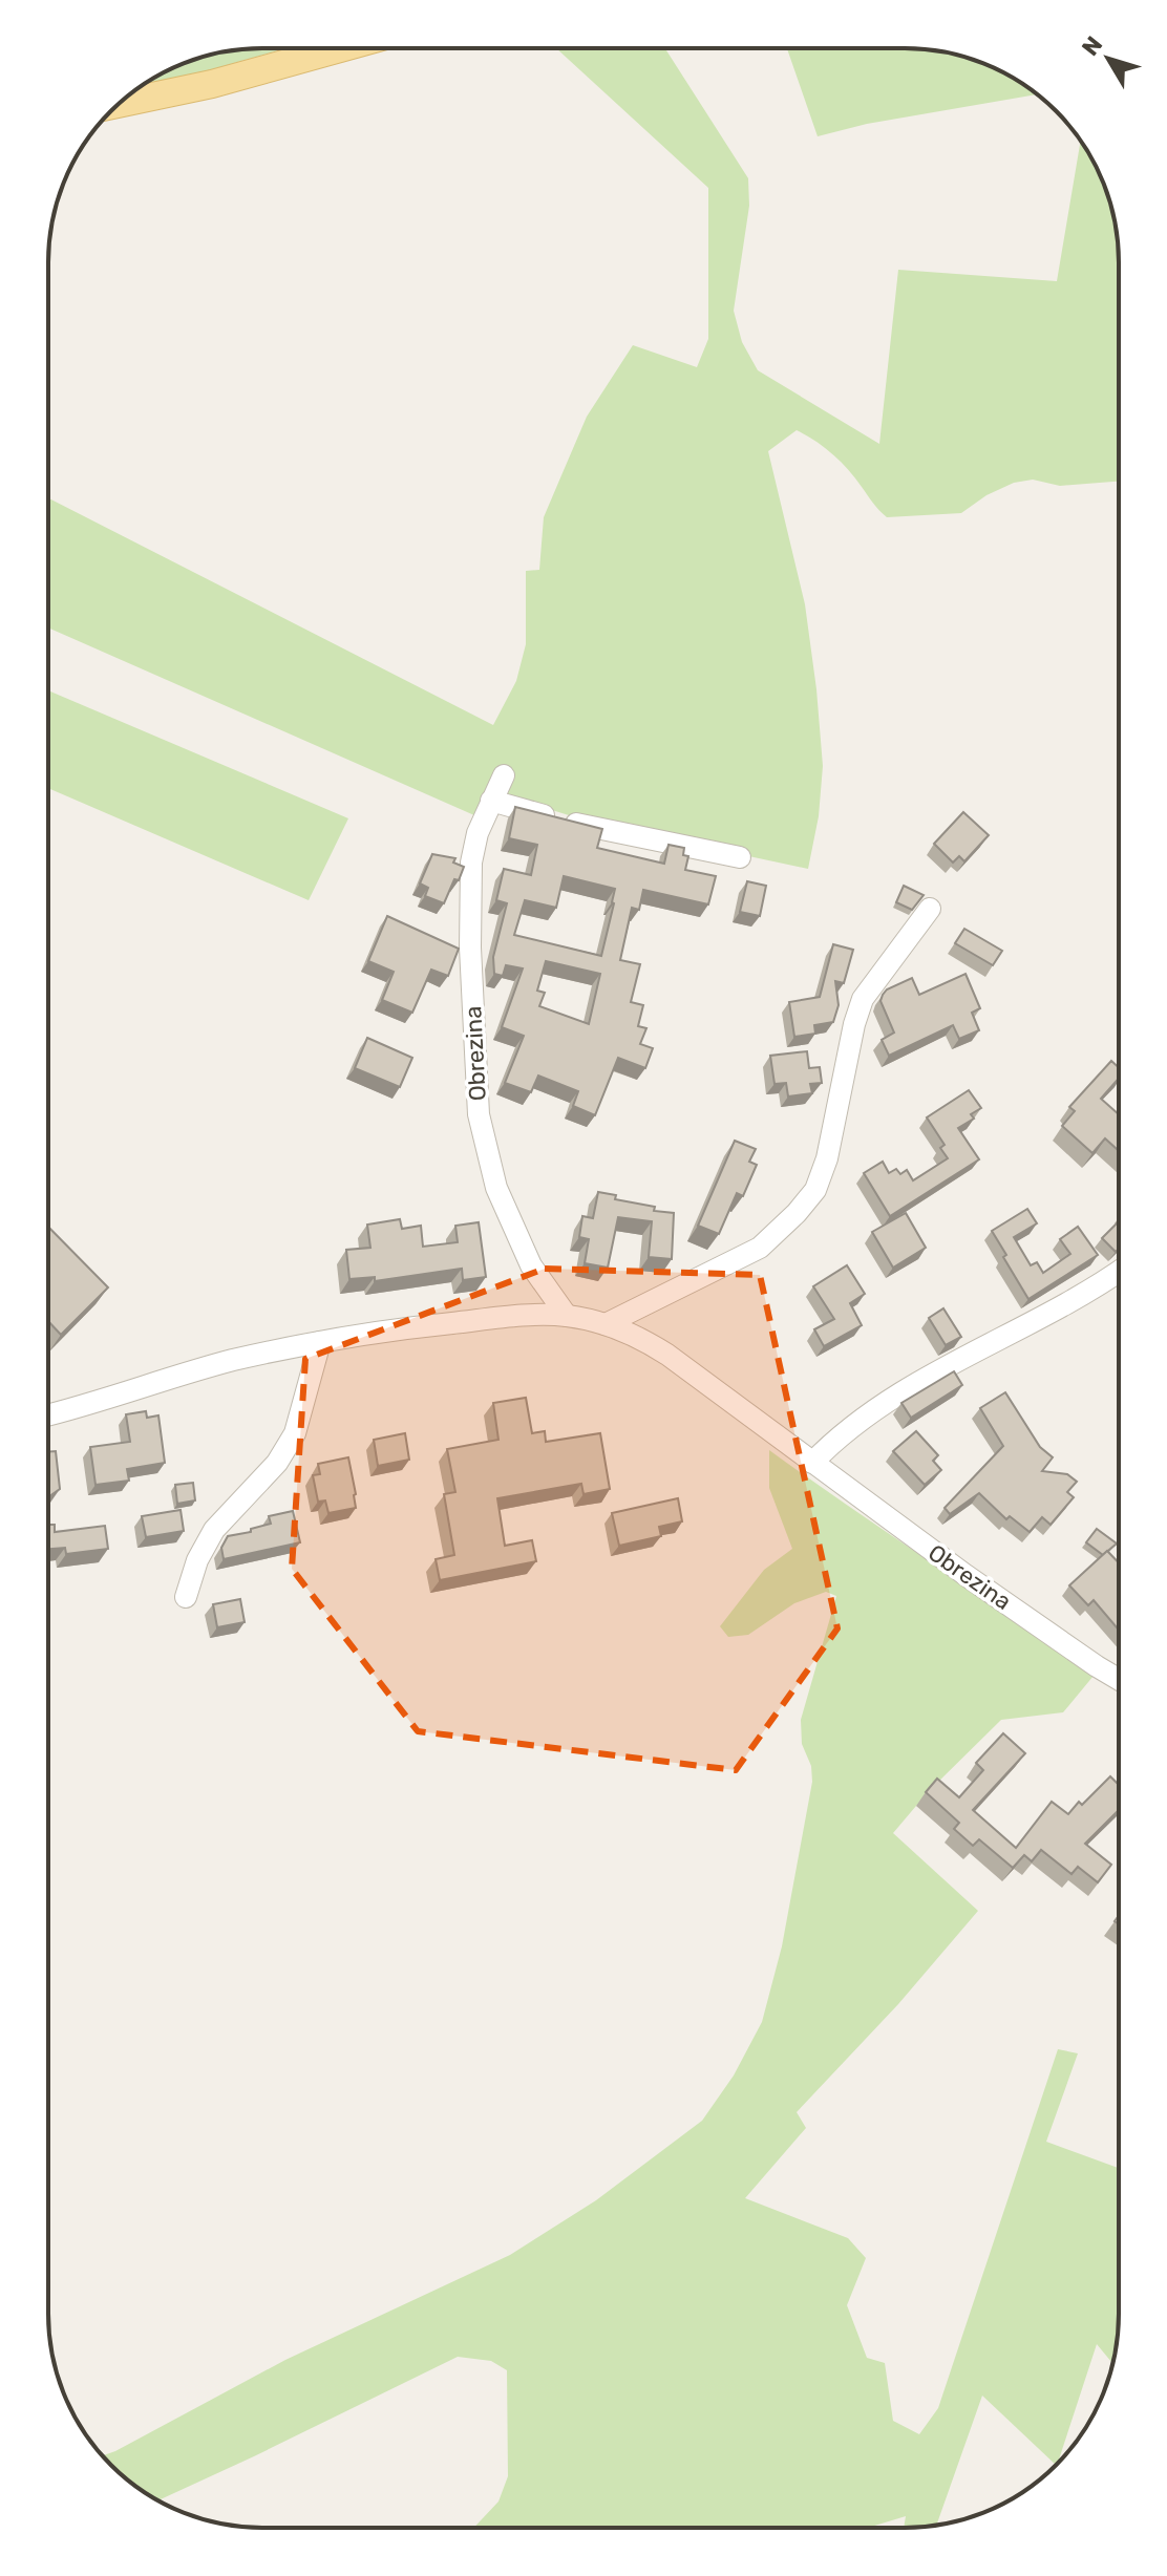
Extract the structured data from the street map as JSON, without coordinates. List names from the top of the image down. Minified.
{"streets":{"street":["Obrezina"]},"north":"top left"}
